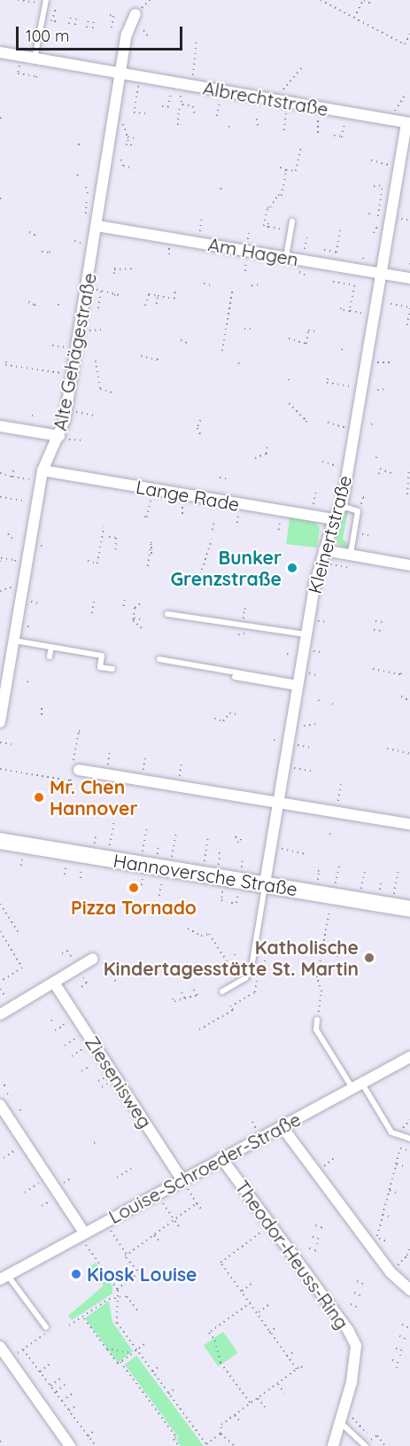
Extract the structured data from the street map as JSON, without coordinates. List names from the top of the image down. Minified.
{"streets":{"main road":["Hannoversche Straße"],"street":["Albrechtstraße","Am Hagen","Alte Gehägestraße","Lange Rade","Kleinertstraße","Ziesenisweg","Louise-Schroeder-Straße","Theodor-Heuss-Ring"]},"crossings":[["Albrechtstraße","Alte Gehägestraße"],["Albrechtstraße","Kleinertstraße"],["Am Hagen","Alte Gehägestraße"],["Am Hagen","Kleinertstraße"],["Alte Gehägestraße","Lange Rade"],["Lange Rade","Kleinertstraße"],["Kleinertstraße","Hannoversche Straße"],["Ziesenisweg","Louise-Schroeder-Straße"],["Louise-Schroeder-Straße","Theodor-Heuss-Ring"]],"places":["Bunker Grenzstraße","Mr. Chen Hannover","Pizza Tornado","Katholische Kindertagesstätte St. Martin","Kiosk Louise"],"scale_bar":"100 m"}
